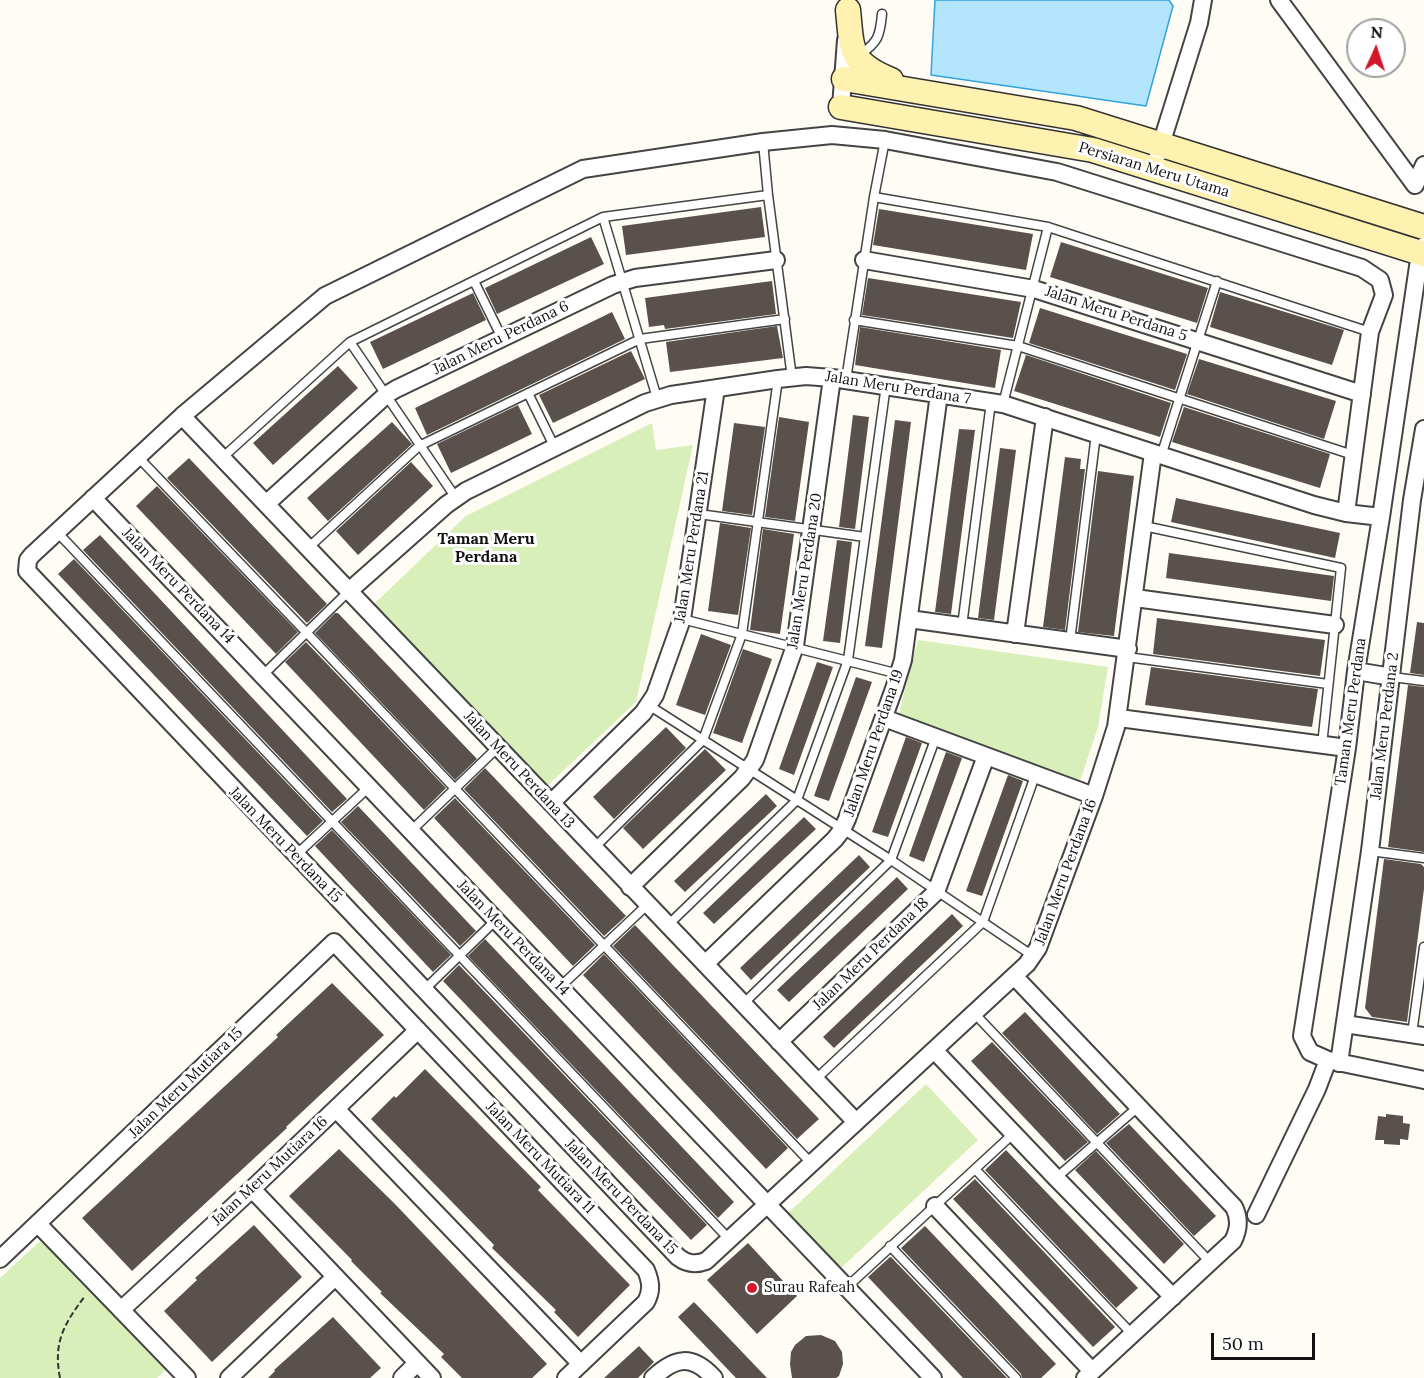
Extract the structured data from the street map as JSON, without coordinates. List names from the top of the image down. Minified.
{"streets":{"main road":["Persiaran Meru Utama"],"street":["Jalan Meru Perdana 5","Jalan Meru Perdana 6","Jalan Meru Perdana 7","Jalan Meru Perdana 21","Jalan Meru Perdana 20","Jalan Meru Perdana 14","Taman Meru Perdana","Jalan Meru Perdana 2","Jalan Meru Perdana 19","Jalan Meru Perdana 13","Jalan Meru Perdana 15","Jalan Meru Perdana 16","Jalan Meru Perdana 18","Jalan Meru Mutiara 15","Jalan Meru Mutiara 11","Jalan Meru Mutiara 16"]},"crossings":[["Persiaran Meru Utama","Taman Meru Perdana"],["Jalan Meru Perdana 5","Jalan Meru Perdana 15"],["Jalan Meru Perdana 6","Jalan Meru Perdana 13"],["Jalan Meru Perdana 7","Jalan Meru Perdana 21"],["Jalan Meru Perdana 7","Jalan Meru Perdana 20"],["Jalan Meru Perdana 7","Taman Meru Perdana"],["Jalan Meru Perdana 7","Jalan Meru Perdana 19"],["Jalan Meru Perdana 7","Jalan Meru Perdana 13"],["Jalan Meru Perdana 7","Jalan Meru Perdana 15"],["Jalan Meru Perdana 7","Jalan Meru Perdana 16"],["Jalan Meru Perdana 21","Jalan Meru Perdana 13"],["Jalan Meru Perdana 20","Jalan Meru Perdana 13"],["Jalan Meru Perdana 14","Jalan Meru Perdana 15"],["Jalan Meru Perdana 14","Jalan Meru Perdana 16"],["Taman Meru Perdana","Jalan Meru Perdana 2"],["Jalan Meru Perdana 19","Jalan Meru Perdana 13"],["Jalan Meru Perdana 13","Jalan Meru Perdana 15"],["Jalan Meru Perdana 13","Jalan Meru Perdana 16"],["Jalan Meru Perdana 13","Jalan Meru Perdana 18"],["Jalan Meru Perdana 15","Jalan Meru Perdana 16"],["Jalan Meru Mutiara 15","Jalan Meru Mutiara 11"],["Jalan Meru Mutiara 11","Jalan Meru Mutiara 16"]],"districts":["Taman Meru Perdana"],"places":["Surau Rafeah"],"scale_bar":"50 m","north":"top"}
